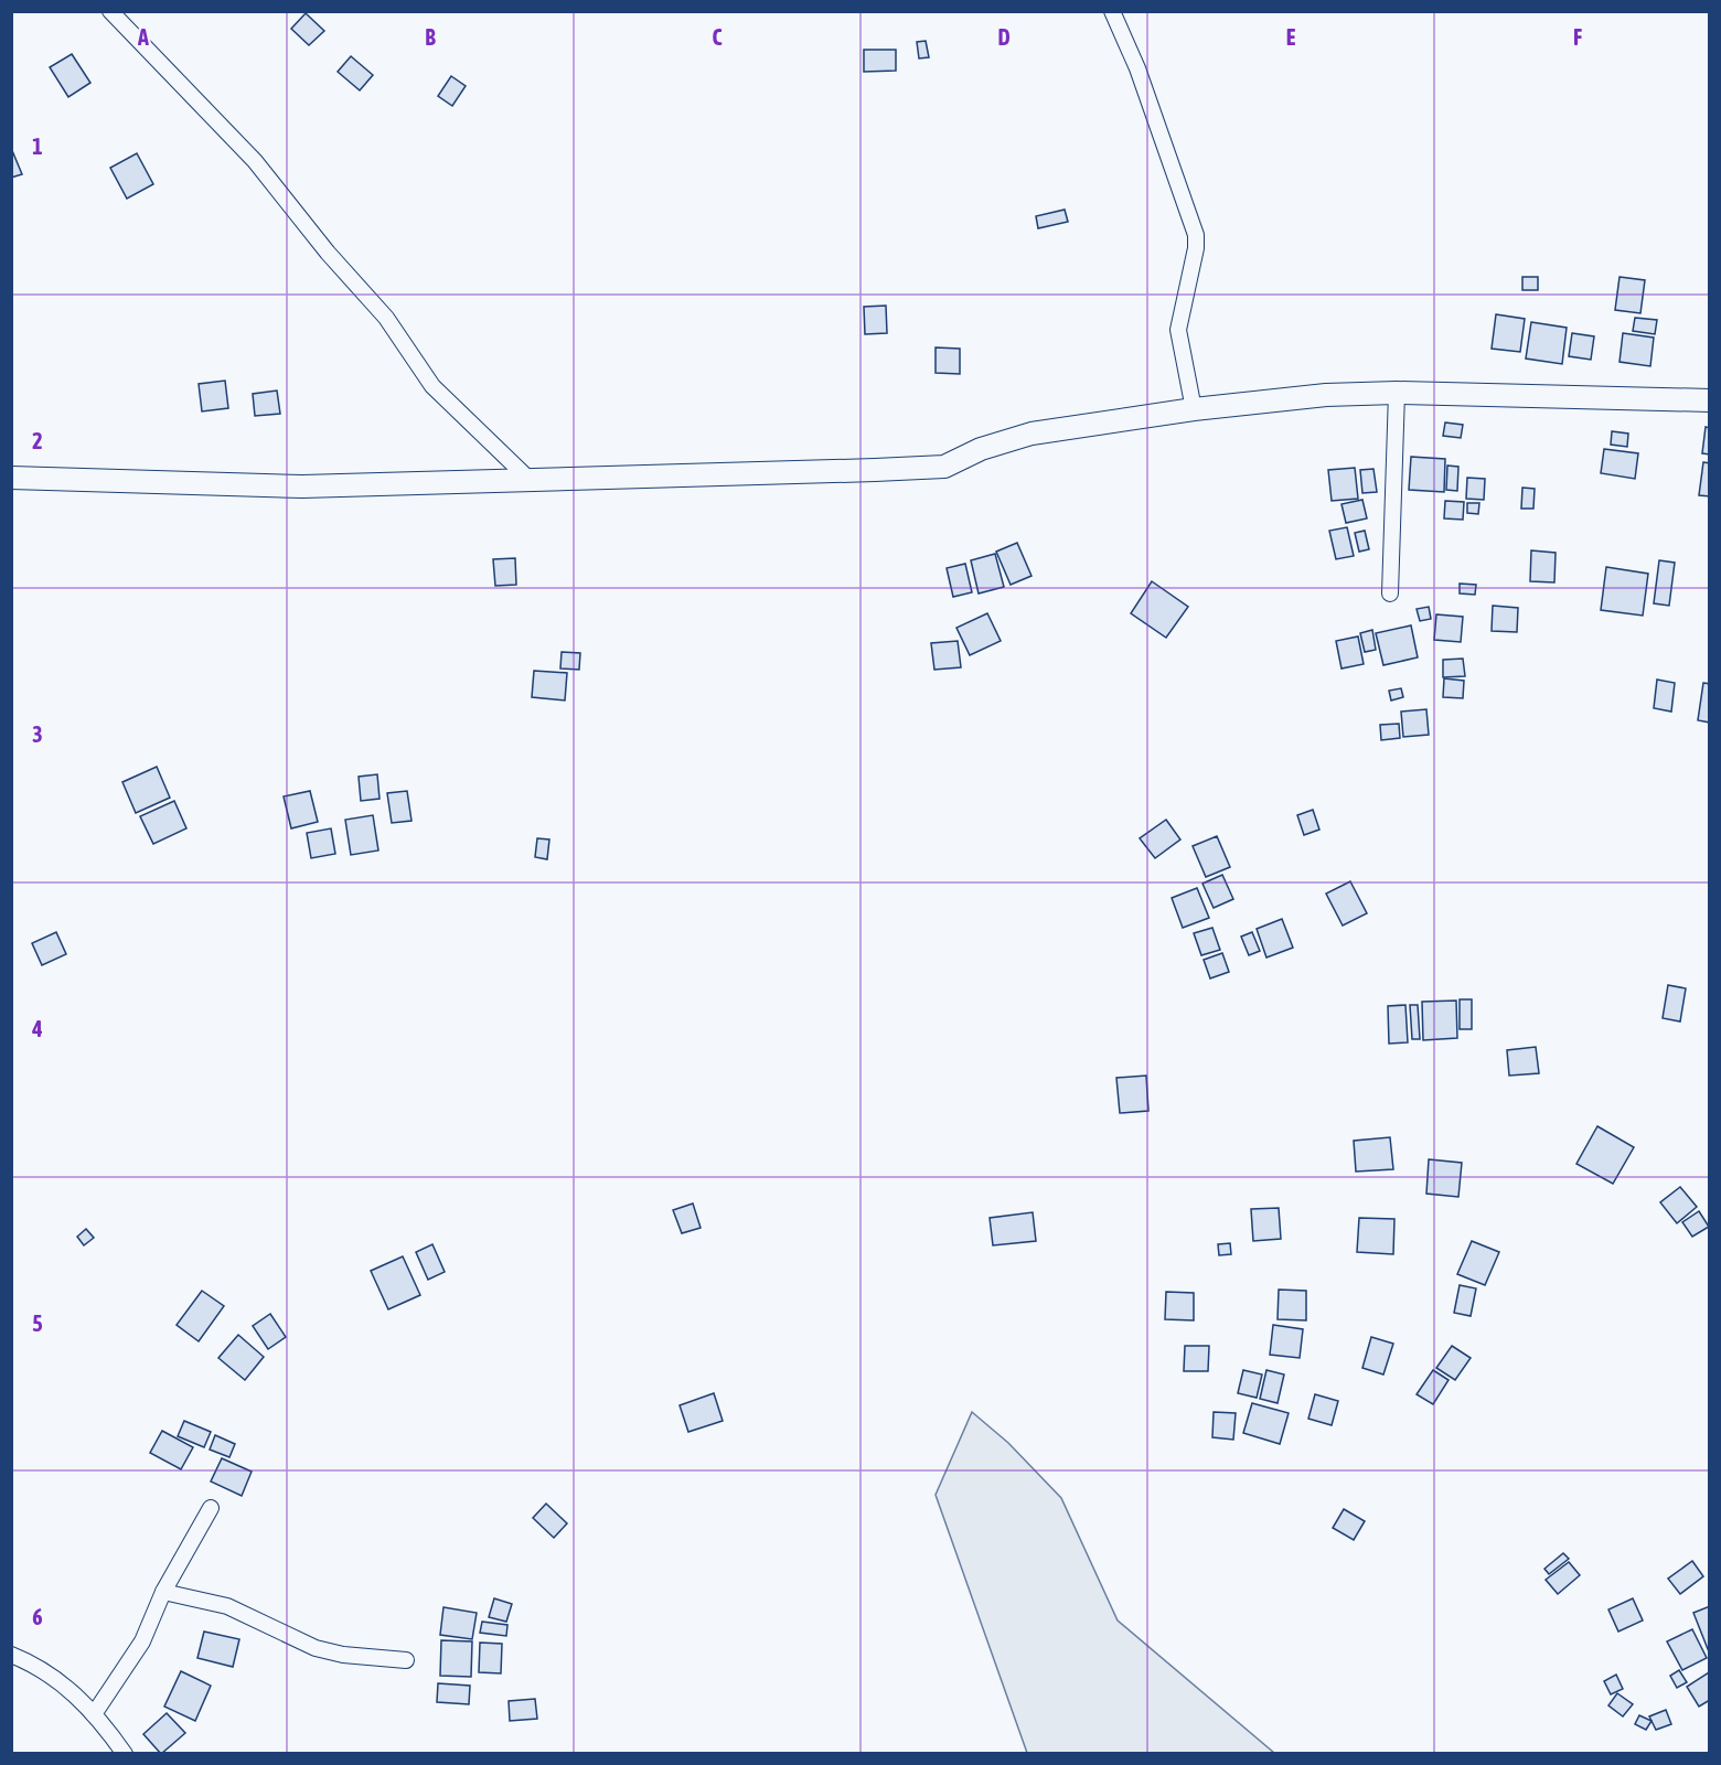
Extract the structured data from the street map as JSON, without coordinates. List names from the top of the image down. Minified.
{"grid":{"columns":["A","B","C","D","E","F"],"rows":["1","2","3","4","5","6"]}}
